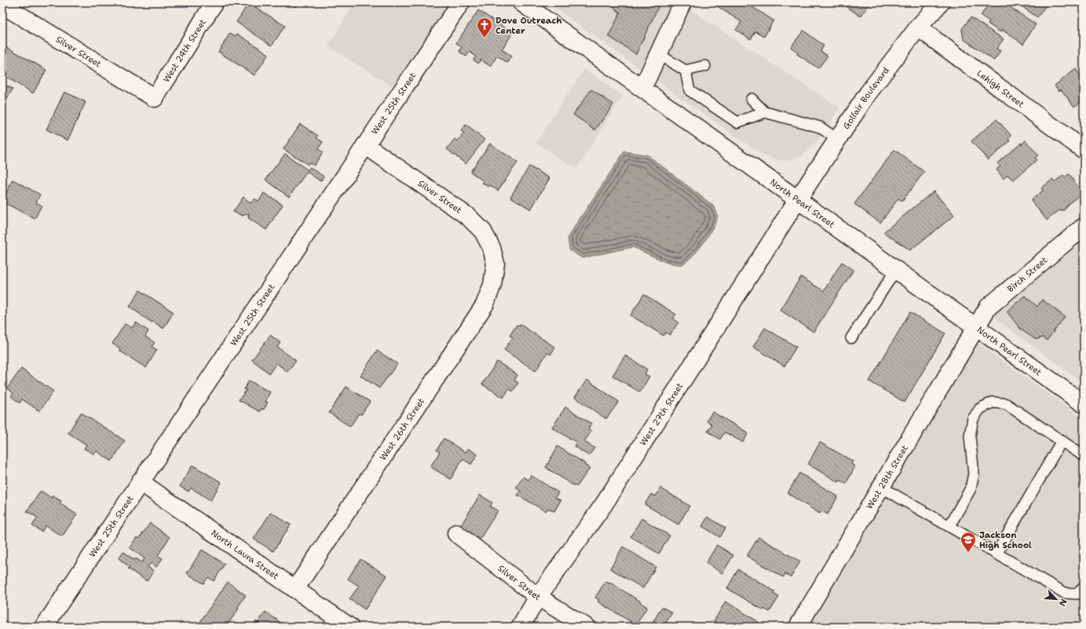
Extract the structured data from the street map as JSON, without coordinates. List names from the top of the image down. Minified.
{"streets":{"street":["West 24th Street","Silver Street","Lehigh Street","Golfair Boulevard","West 25th Street","North Pearl Street","Birch Street","West 27th Street","West 26th Street","West 28th Street","North Laura Street"]},"crossings":[["West 24th Street","Silver Street"],["Silver Street","West 25th Street"],["Silver Street","West 27th Street"],["Silver Street","West 26th Street"],["Lehigh Street","Golfair Boulevard"],["Golfair Boulevard","North Pearl Street"],["Golfair Boulevard","West 27th Street"],["West 25th Street","North Laura Street"],["North Pearl Street","Birch Street"],["North Pearl Street","West 27th Street"],["North Pearl Street","West 28th Street"],["Birch Street","West 28th Street"],["West 26th Street","North Laura Street"]],"places":{"church":["Dove Outreach Center"],"school or university":["Jackson High School"]},"north":"bottom right"}
